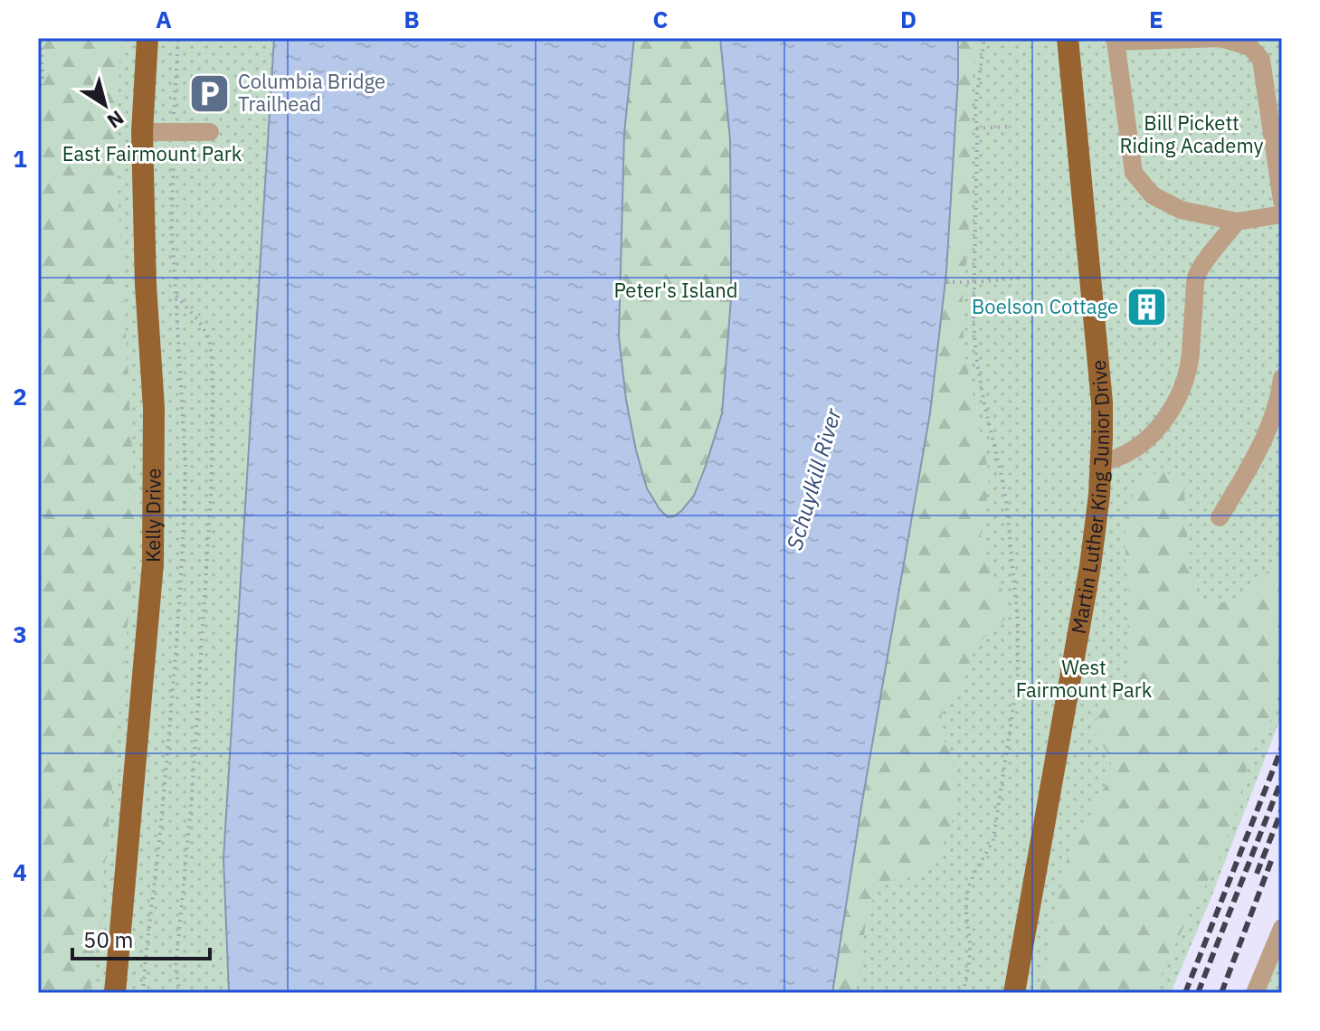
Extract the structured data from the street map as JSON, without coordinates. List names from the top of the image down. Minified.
{"streets":{"main road":["Martin Luther King Junior Drive","Kelly Drive"]},"water":["Schuylkill River"],"parks":["Bill Pickett Riding Academy","East Fairmount Park","Peter's Island","West Fairmount Park"],"places":{"parking":["Columbia Bridge Trailhead"],"building":["Boelson Cottage"]},"scale_bar":"50 m","north":"bottom right","grid":{"columns":["A","B","C","D","E"],"rows":["1","2","3","4"]}}
